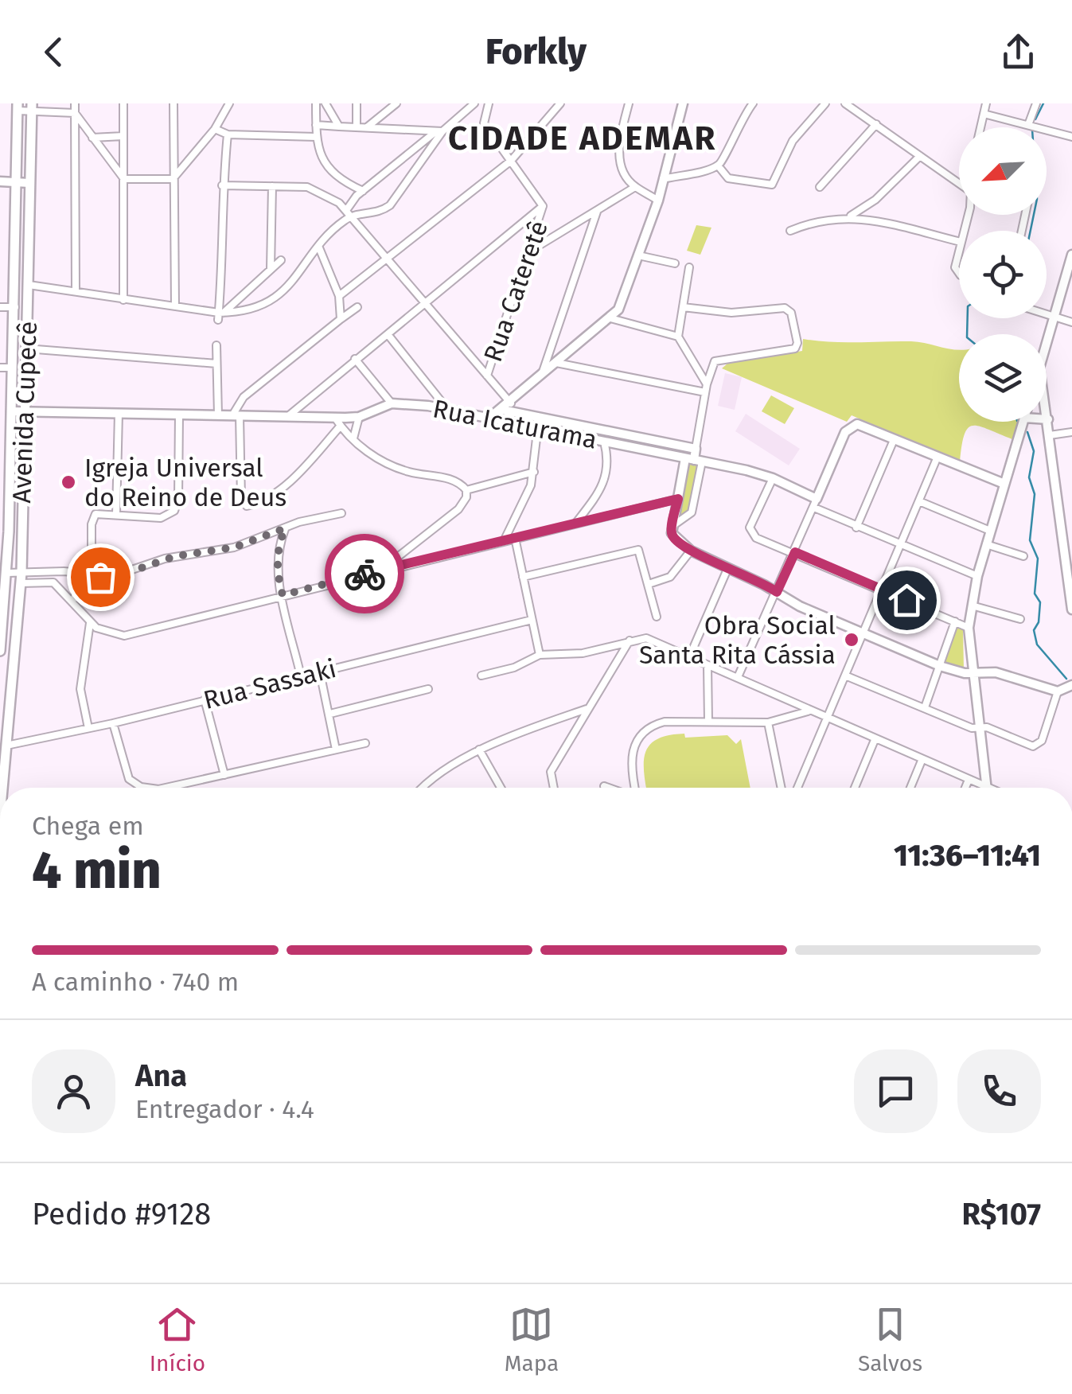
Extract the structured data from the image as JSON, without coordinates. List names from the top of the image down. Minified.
{"streets":{"main road":["Avenida Cupecê"],"street":["Rua Cateretê","Rua Icaturama","Rua Sassaki"]},"crossings":[["Avenida Cupecê","Rua Sassaki"]],"districts":["CIDADE ADEMAR"],"places":["Igreja Universal do Reino de Deus","Obra Social Santa Rita Cássia"],"north":"bottom left","page":{"header":"Forkly","heading":["4 min","Chega em","11:36–11:41"],"panel":["Ana","Entregador · 4.4","Pedido #9128","R$107"],"bar":"A caminho · 740 m","tabs":["Início","Mapa","Salvos"]}}
